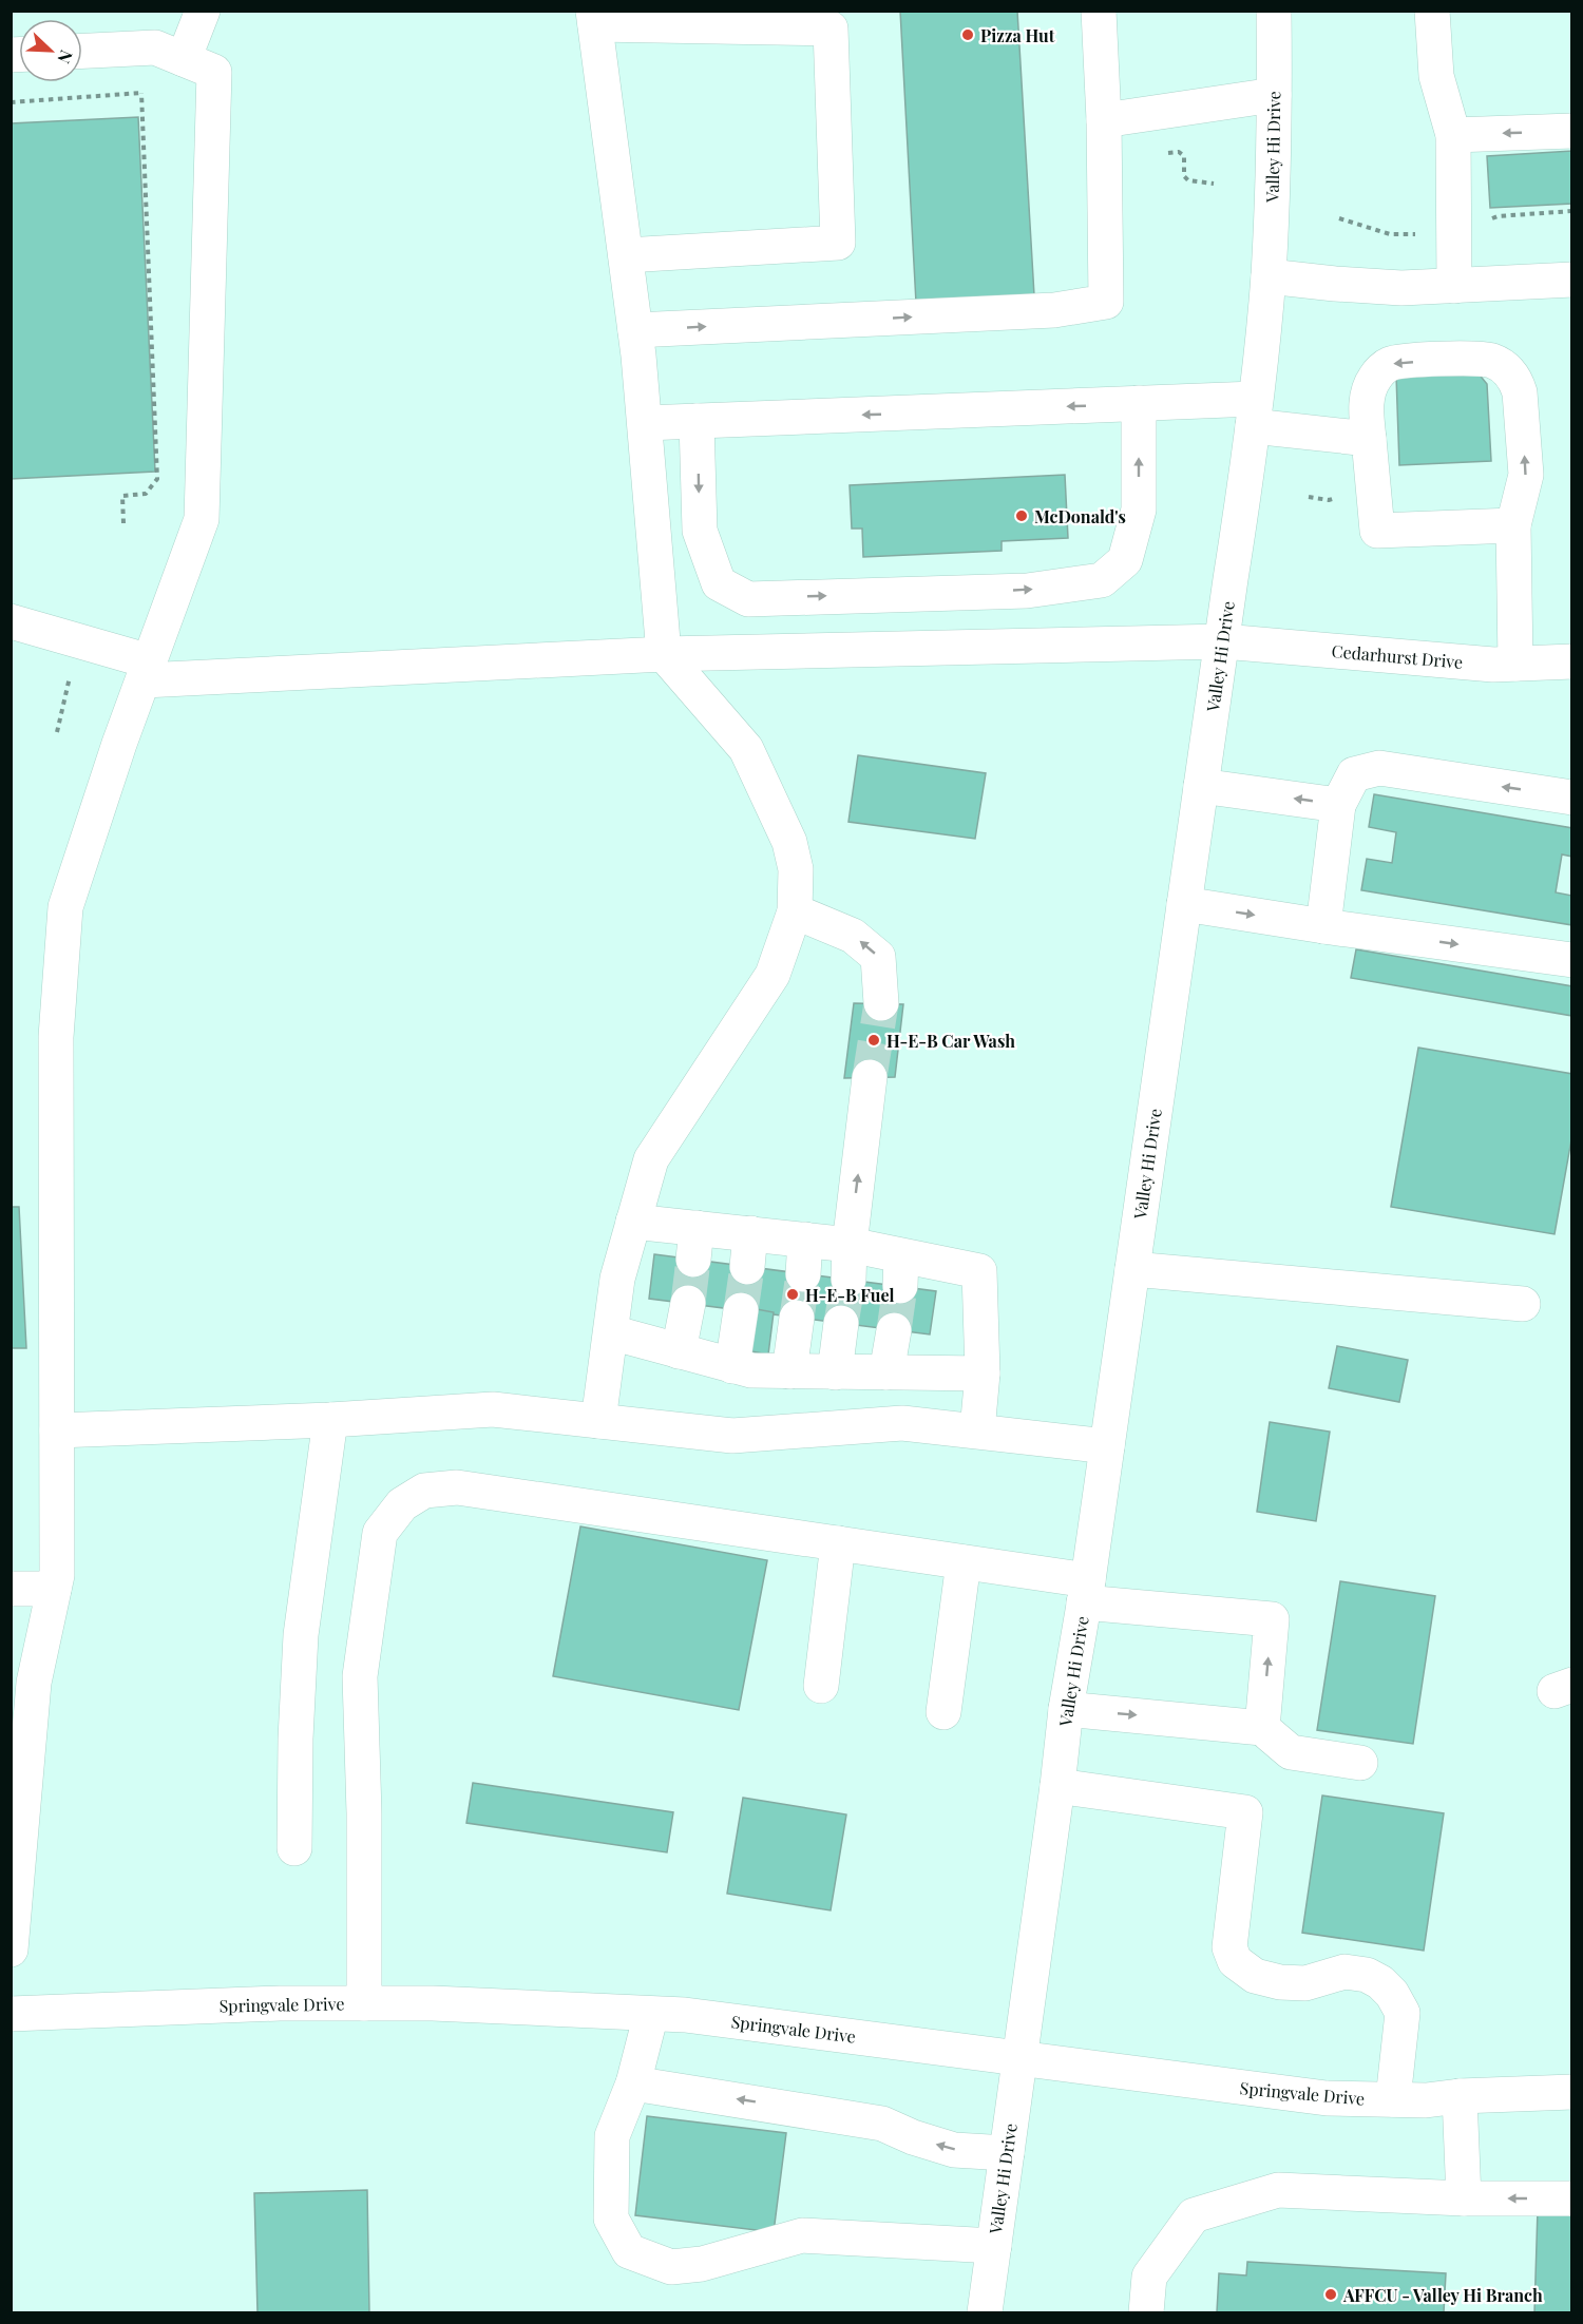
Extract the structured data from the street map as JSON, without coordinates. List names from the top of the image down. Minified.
{"streets":{"street":["Valley Hi Drive","Cedarhurst Drive","Springvale Drive"]},"crossings":[["Valley Hi Drive","Cedarhurst Drive"],["Valley Hi Drive","Springvale Drive"]],"places":["Pizza Hut","McDonald's","H-E-B Car Wash","H-E-B Fuel","AFFCU - Valley Hi Branch"],"north":"bottom right"}
